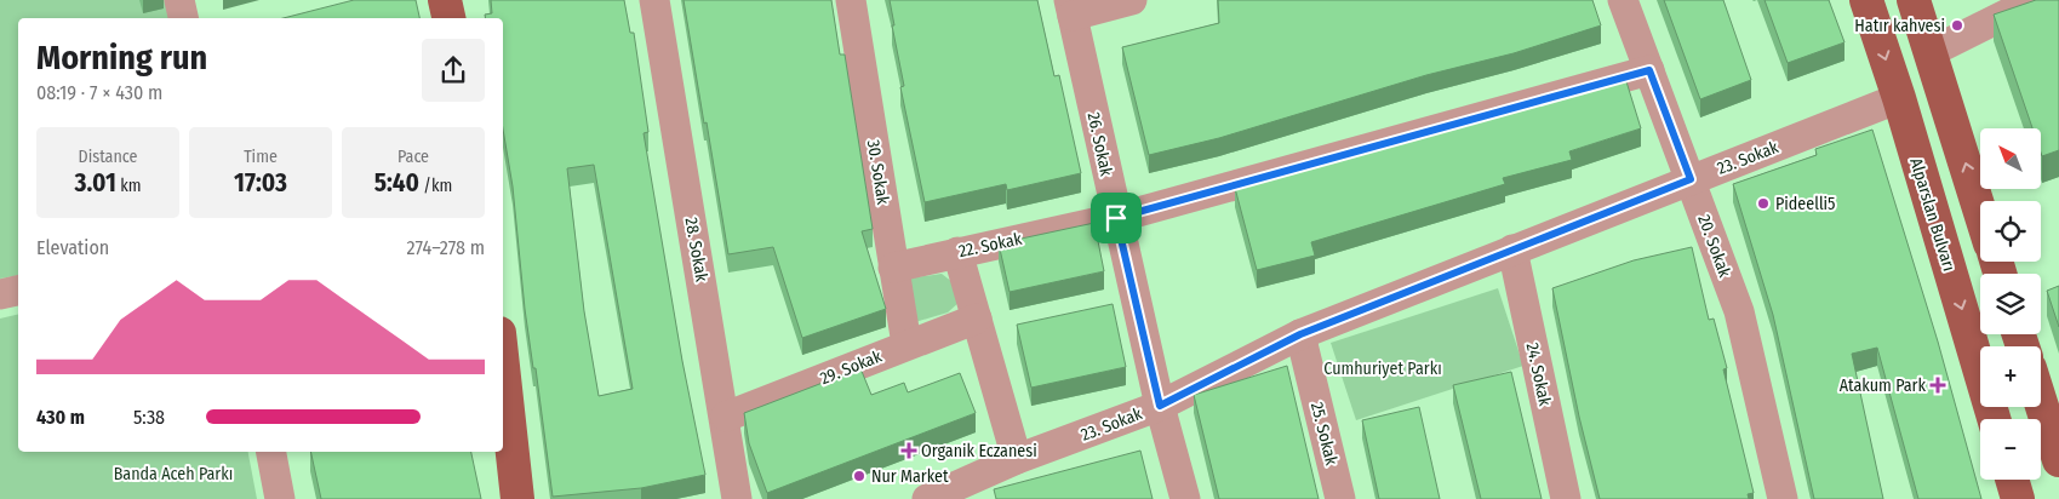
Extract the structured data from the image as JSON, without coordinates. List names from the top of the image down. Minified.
{"streets":{"main road":["Alparslan Bulvarı"],"street":["26. Sokak","23. Sokak","30. Sokak","22. Sokak","20. Sokak","28. Sokak","29. Sokak","24. Sokak","25. Sokak"]},"crossings":[["26. Sokak","23. Sokak"],["26. Sokak","22. Sokak"],["23. Sokak","Alparslan Bulvarı"],["23. Sokak","20. Sokak"],["23. Sokak","24. Sokak"],["23. Sokak","25. Sokak"],["30. Sokak","22. Sokak"],["30. Sokak","29. Sokak"],["22. Sokak","20. Sokak"],["28. Sokak","29. Sokak"]],"parks":["Cumhuriyet Parkı","Banda Aceh Parkı"],"places":{"other":["Hatır kahvesi","Pideelli5","Nur Market"],"health":["Atakum Park","Organik Eczanesi"]},"north":"top left","page":{"heading":["Morning run","08:19 · 7 × 430 m"],"stats":[["Distance","3.01 km"],["Time","17:03"],["Pace","5:40 /km"]],"map_buttons":["+","−"],"chart":["Elevation","274–278 m"],"list":[{"name":"430 m","note":"5:38"}]}}
